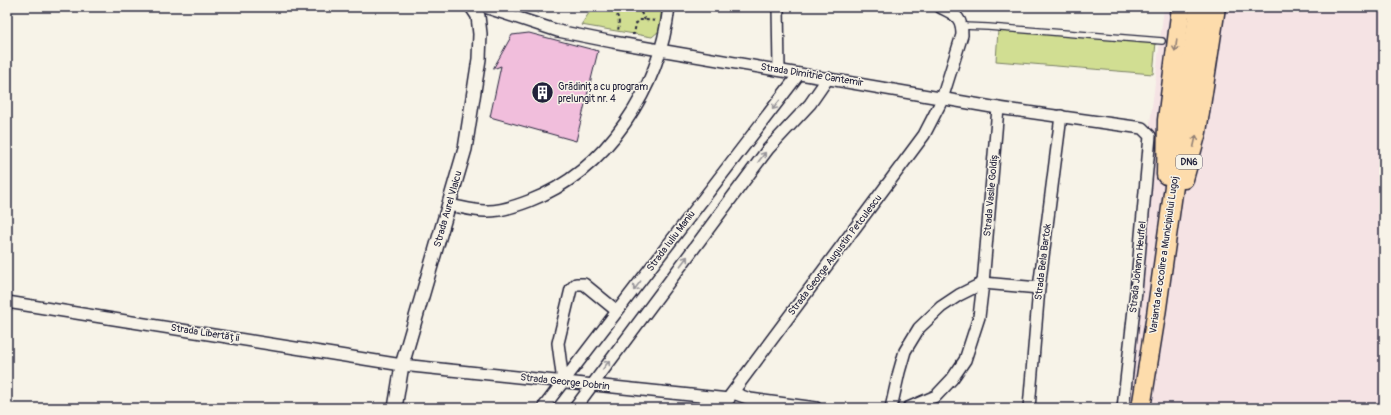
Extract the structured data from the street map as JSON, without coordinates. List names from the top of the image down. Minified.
{"streets":{"highway":["DN6","Varianta de ocolire a Municipiului Lugoj"],"street":["Strada Dimitrie Cantemir","Strada Vasile Goldiș","Strada Aurel Vlaicu","Strada Iuliu Maniu","Strada George Augustin Petculescu","Strada Bela Bartok","Strada Johann Heuffel","Strada Libertății","Strada George Dobrin"]},"crossings":[["Strada Dimitrie Cantemir","Strada Vasile Goldiș"],["Strada Dimitrie Cantemir","Strada Iuliu Maniu"],["Strada Dimitrie Cantemir","Strada George Augustin Petculescu"],["Strada Dimitrie Cantemir","Strada Bela Bartok"],["Strada Dimitrie Cantemir","Strada Johann Heuffel"],["DN6","Varianta de ocolire a Municipiului Lugoj"],["Strada Aurel Vlaicu","Strada Libertății"],["Strada Aurel Vlaicu","Strada George Dobrin"],["Strada Iuliu Maniu","Strada George Dobrin"],["Strada George Augustin Petculescu","Strada George Dobrin"],["Strada Libertății","Strada George Dobrin"]],"places":{"building":["Grădinița cu program prelungit nr. 4"]}}
